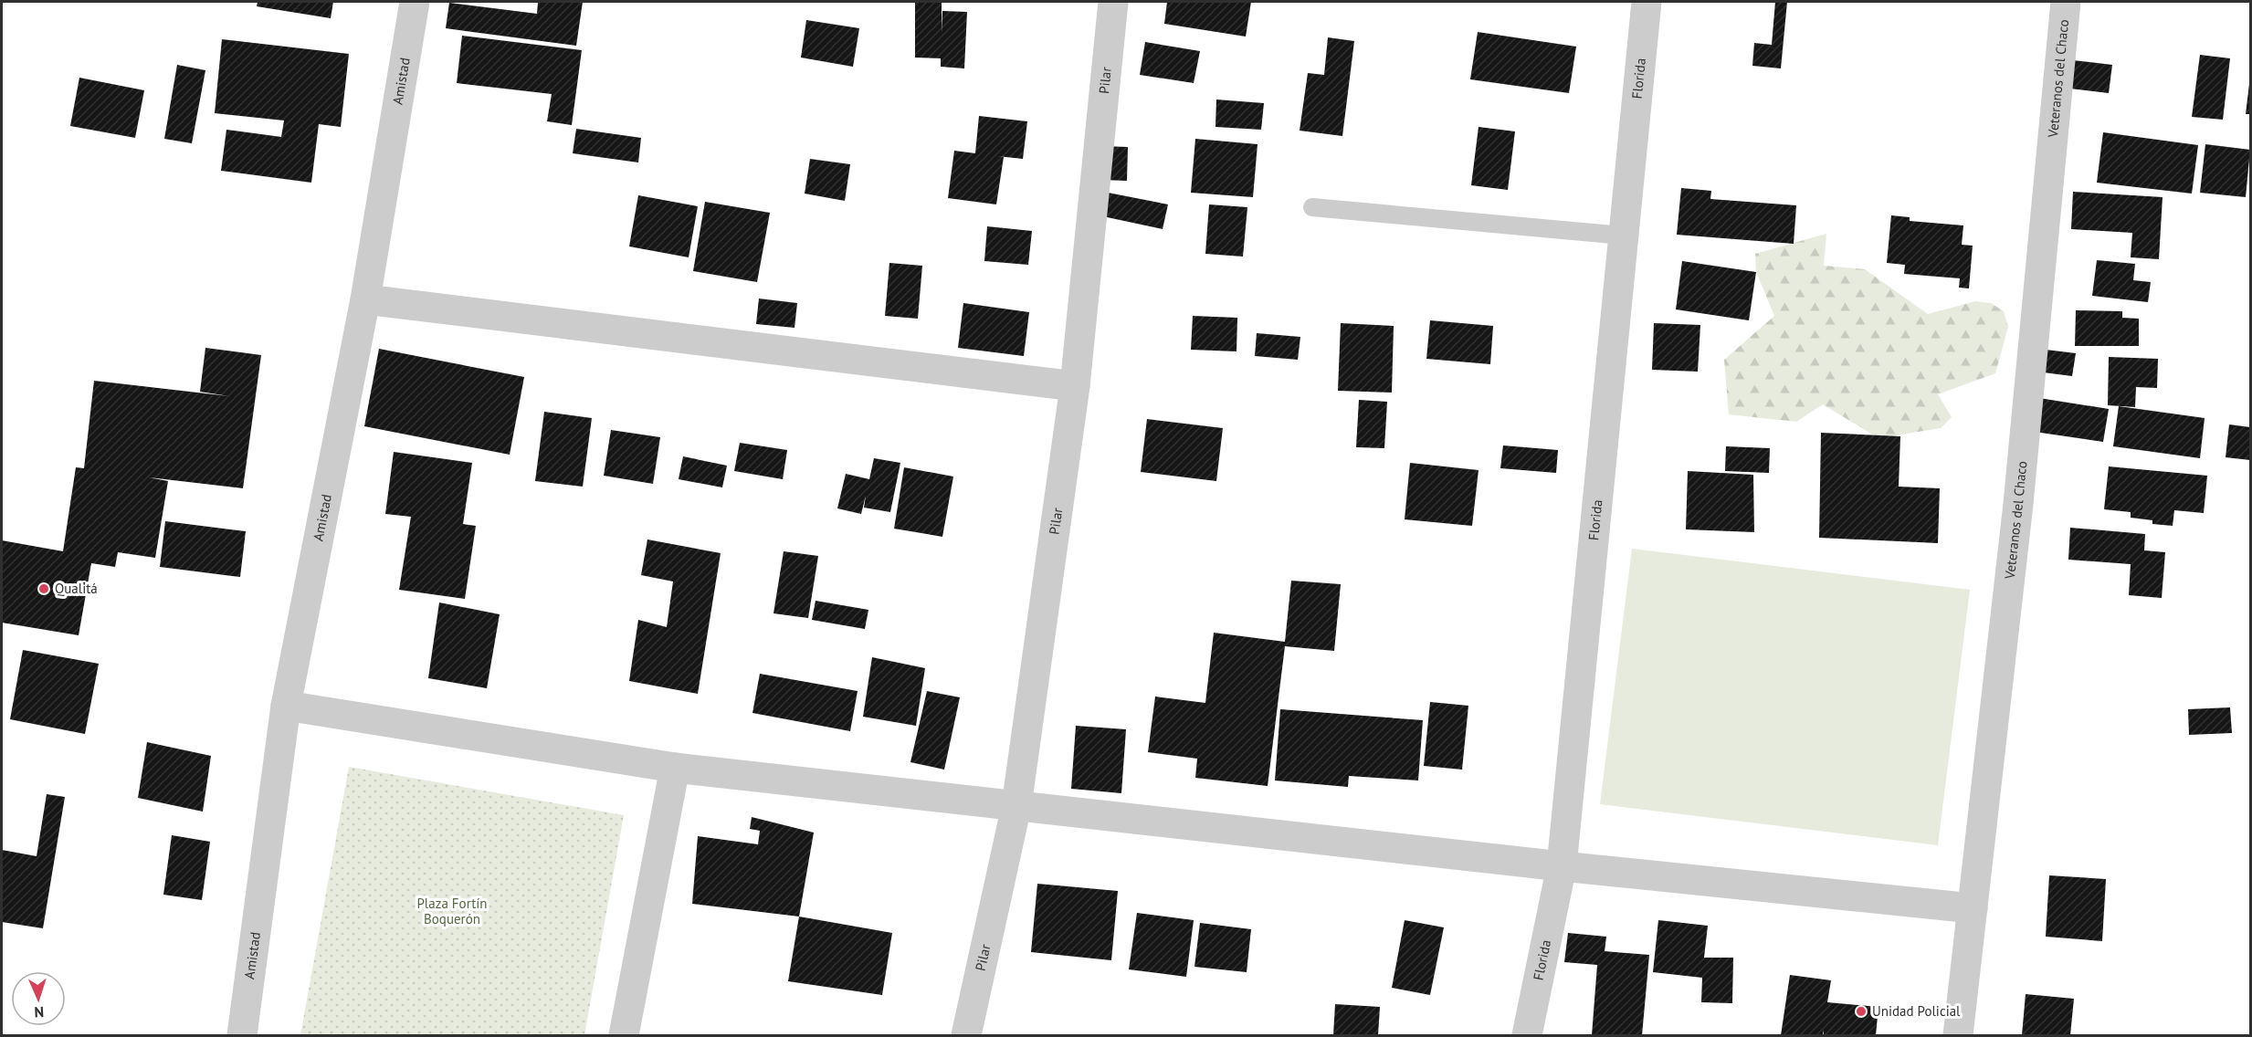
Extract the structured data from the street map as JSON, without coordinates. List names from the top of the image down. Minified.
{"streets":{"street":["Veteranos del Chaco","Florida","Pilar","Amistad"]},"parks":["Plaza Fortín Boquerón"],"places":["Qualitá","Unidad Policial"],"north":"bottom"}
